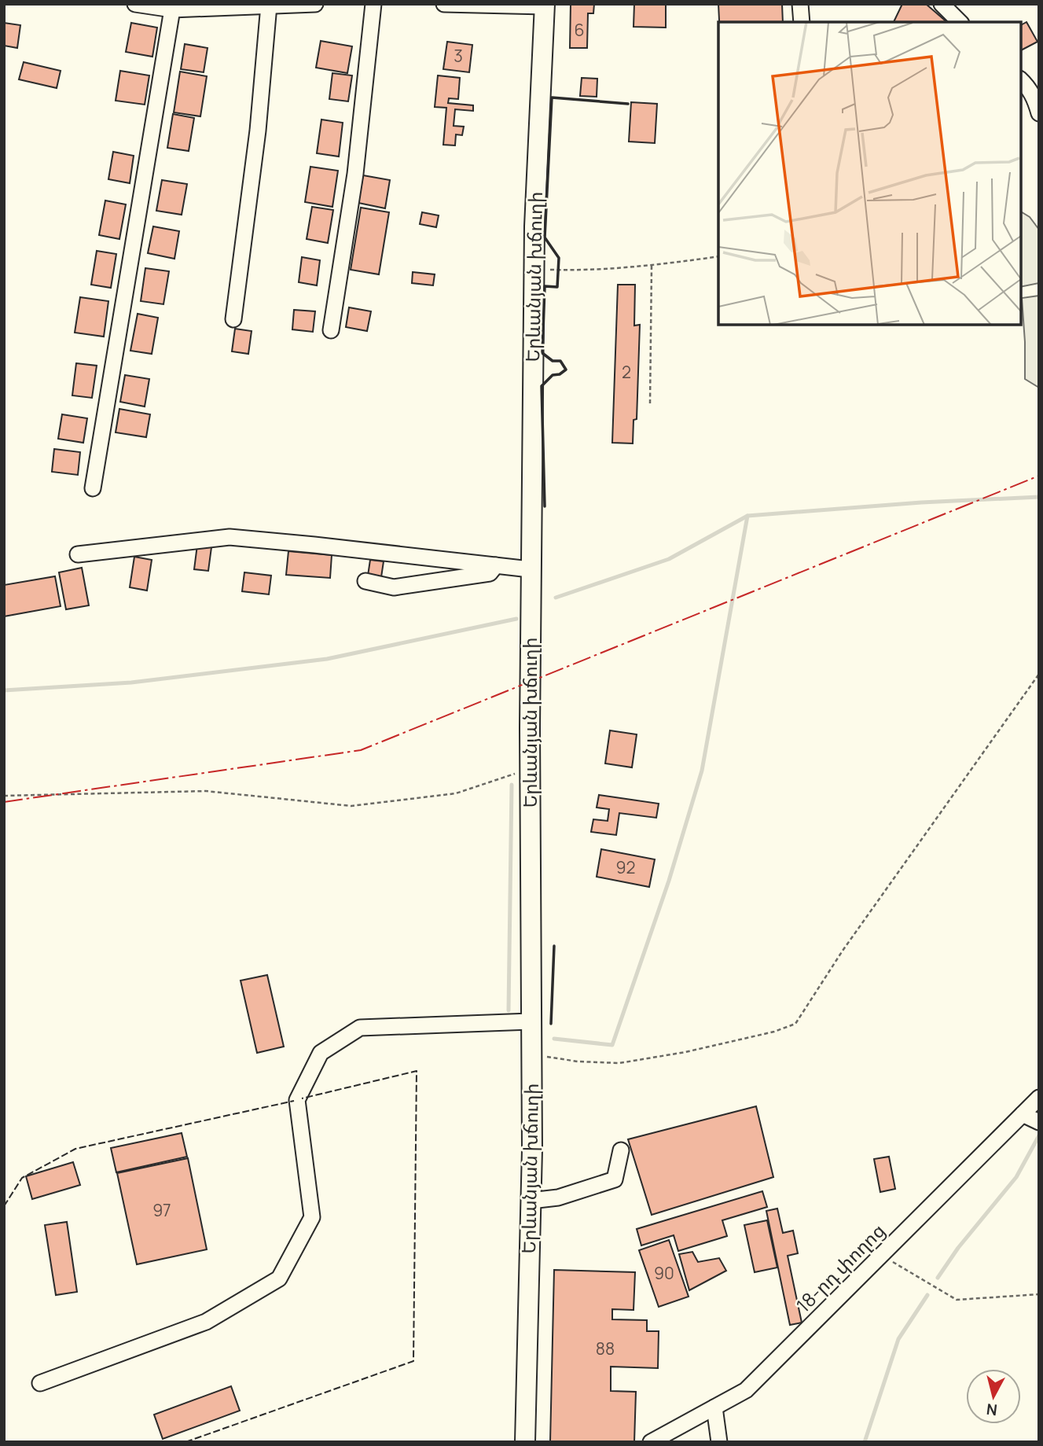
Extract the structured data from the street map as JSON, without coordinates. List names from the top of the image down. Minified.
{"streets":{"main road":["Երևանյան խճուղի"],"street":["18-րդ փողոց"]},"house_numbers":["6","3","2","92","97","90","88"],"north":"bottom"}
